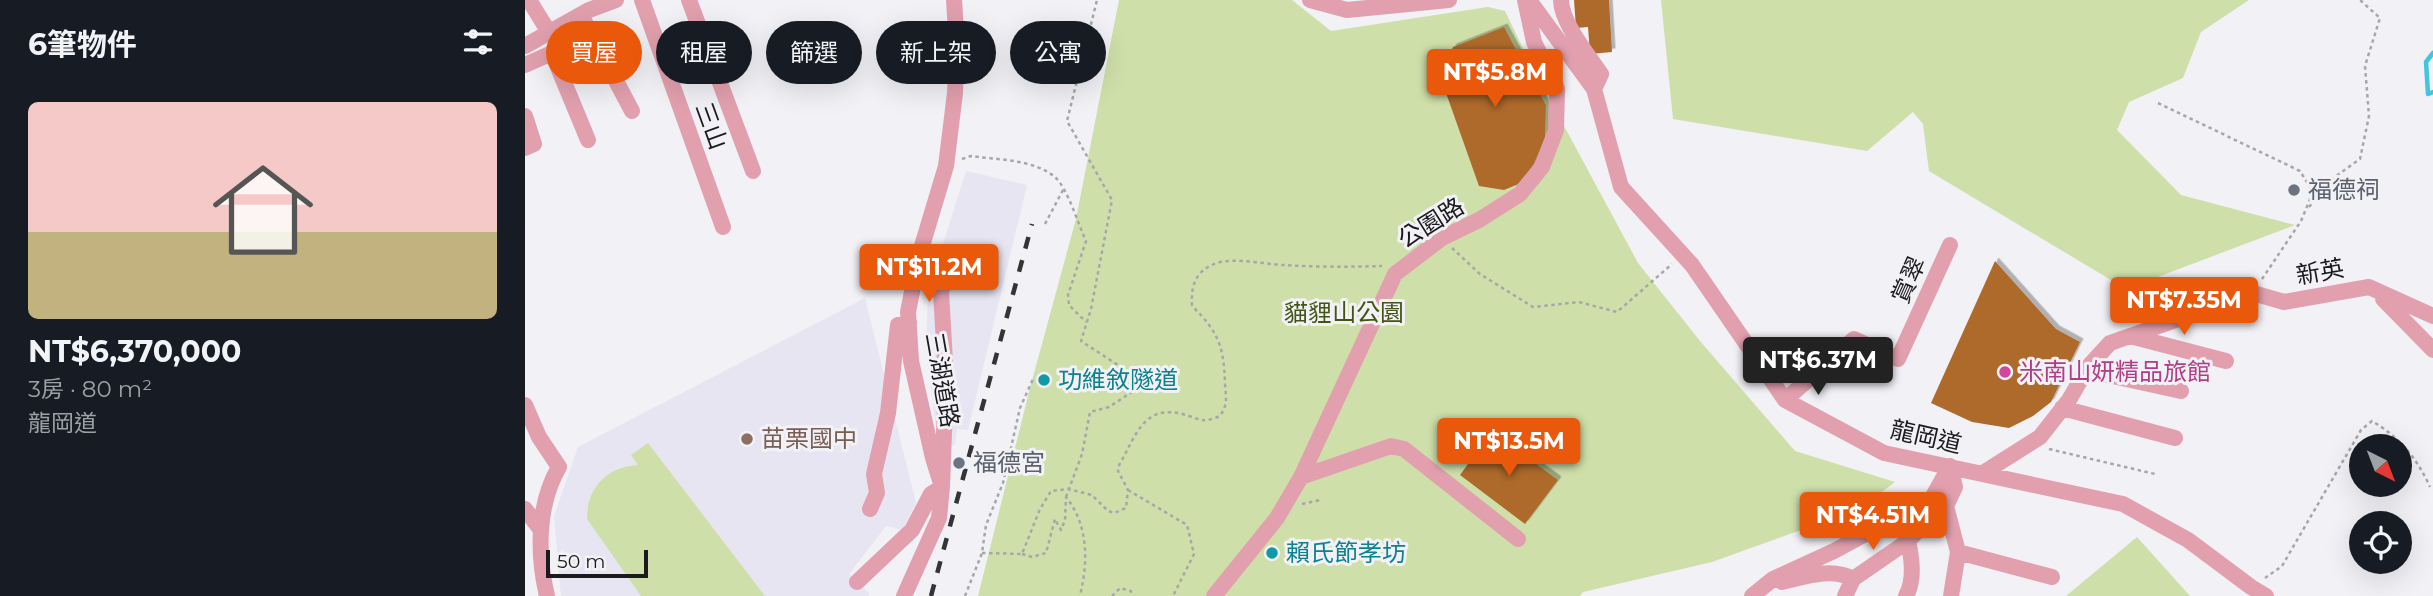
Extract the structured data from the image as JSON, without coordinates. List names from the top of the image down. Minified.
{"streets":{"street":["三山","公園路","新英","賞翠","三湖道路","龍岡道"]},"crossings":[["公園路","龍岡道"],["賞翠","龍岡道"]],"parks":["貓貍山公園"],"places":["福德祠","米南山妍精品旅館","功維敘隧道","苗栗國中","福德宮","賴氏節孝坊"],"scale_bar":"50 m","north":"bottom right","page":{"heading":"6筆物件","chip":["買屋","租屋","篩選","新上架","公寓"],"price":["NT$5.8M","NT$11.2M","NT$7.35M","NT$6.37M","NT$13.5M","NT$4.51M"],"list":[{"name":"NT$6,370,000","note":"3房 · 80 m² · 龍岡道"}],"scale":"50 m"}}
